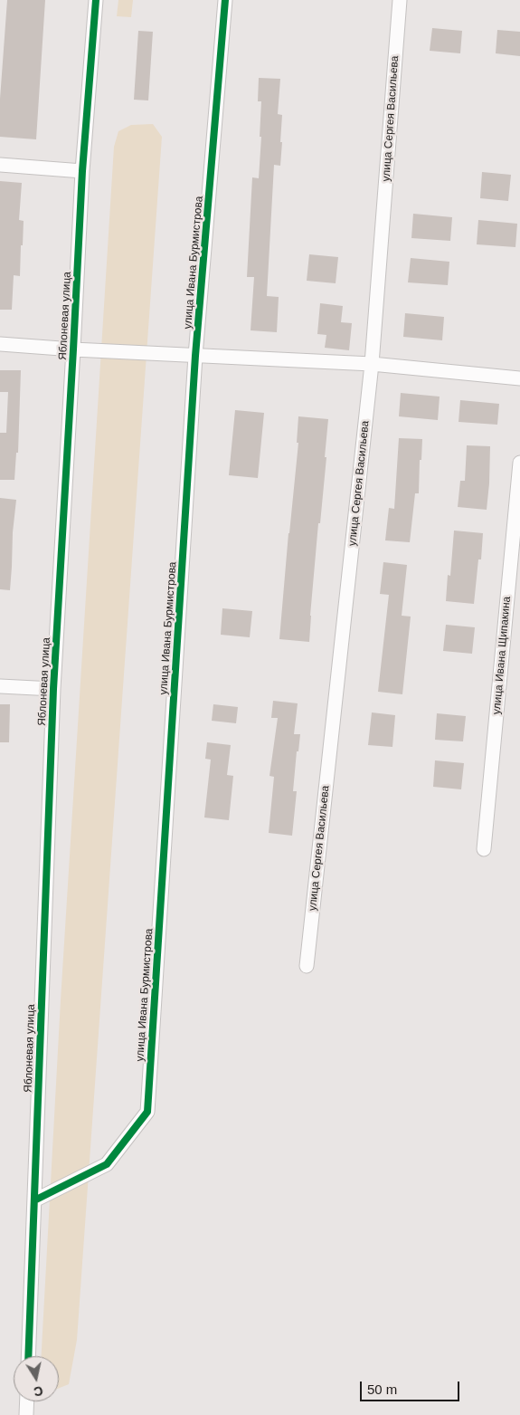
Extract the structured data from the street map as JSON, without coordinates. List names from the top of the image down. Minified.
{"streets":{"street":["улица Сергея Васильева","улица Ивана Бурмистрова","Яблоневая улица","улица Ивана Щипакина"]},"crossings":[["улица Ивана Бурмистрова","Яблоневая улица"]],"scale_bar":"50 m","north":"bottom"}
